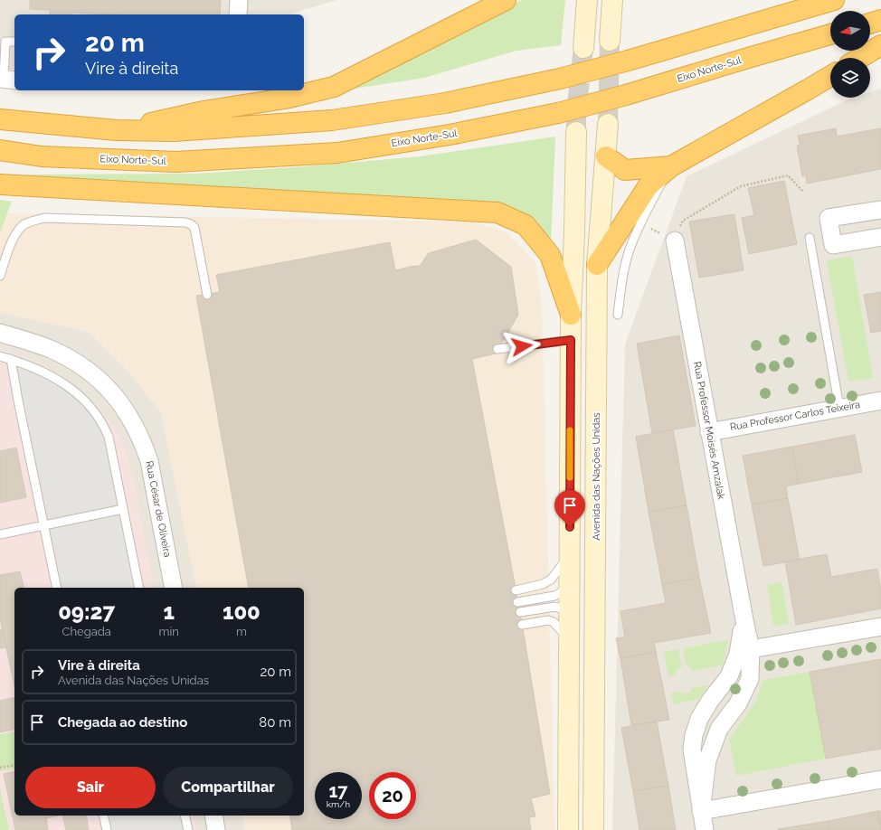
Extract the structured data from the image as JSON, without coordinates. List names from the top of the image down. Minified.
{"streets":{"highway":["Eixo Norte-Sul"],"main road":["Avenida das Nações Unidas"],"street":["Rua Professor Carlos Teixeira","Rua Professor Moisés Amzalak","Rua César de Oliveira"]},"crossings":[["Rua Professor Carlos Teixeira","Rua Professor Moisés Amzalak"]],"north":"left","page":{"turn":["20 m","Vire à direita"],"eta":["09:27","Chegada","1","min","100","m"],"list":[{"name":"Vire à direita","note":"Avenida das Nações Unidas","value":"20 m"},{"name":"Chegada ao destino","value":"80 m"}],"buttons":["Sair","Compartilhar"],"speed":"17 km/h","limit":"20"}}
